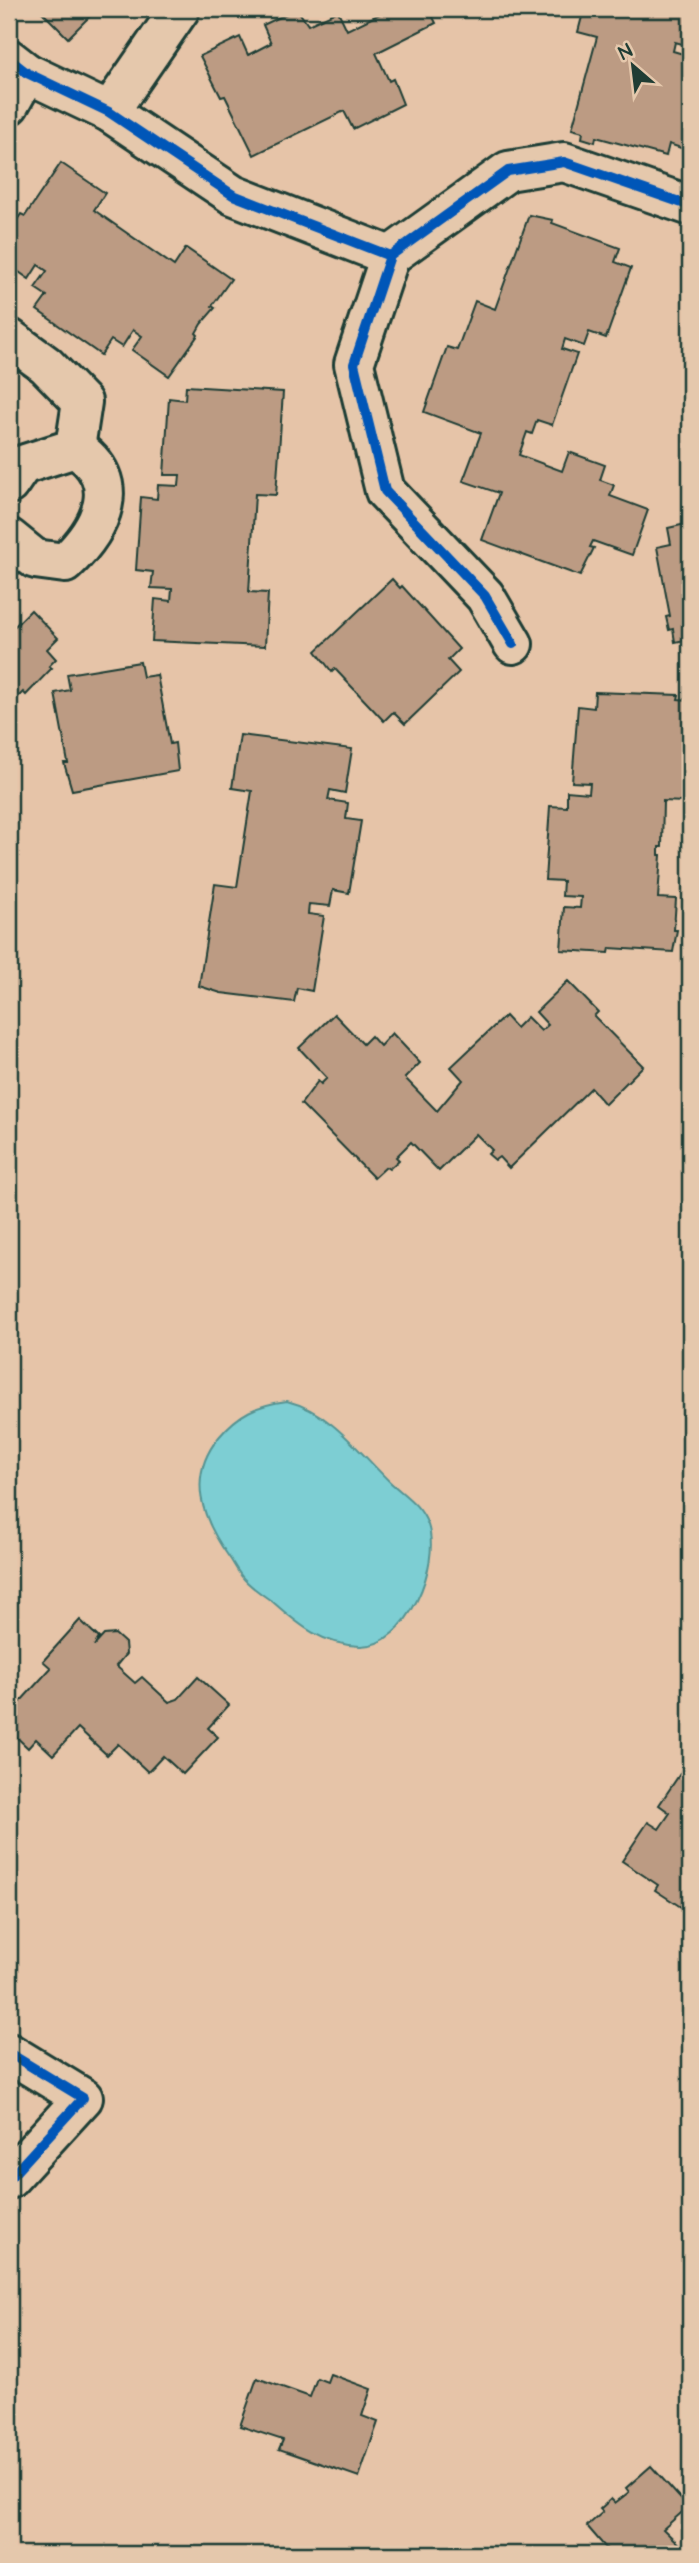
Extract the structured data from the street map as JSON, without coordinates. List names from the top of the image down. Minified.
{"north":"top left"}
